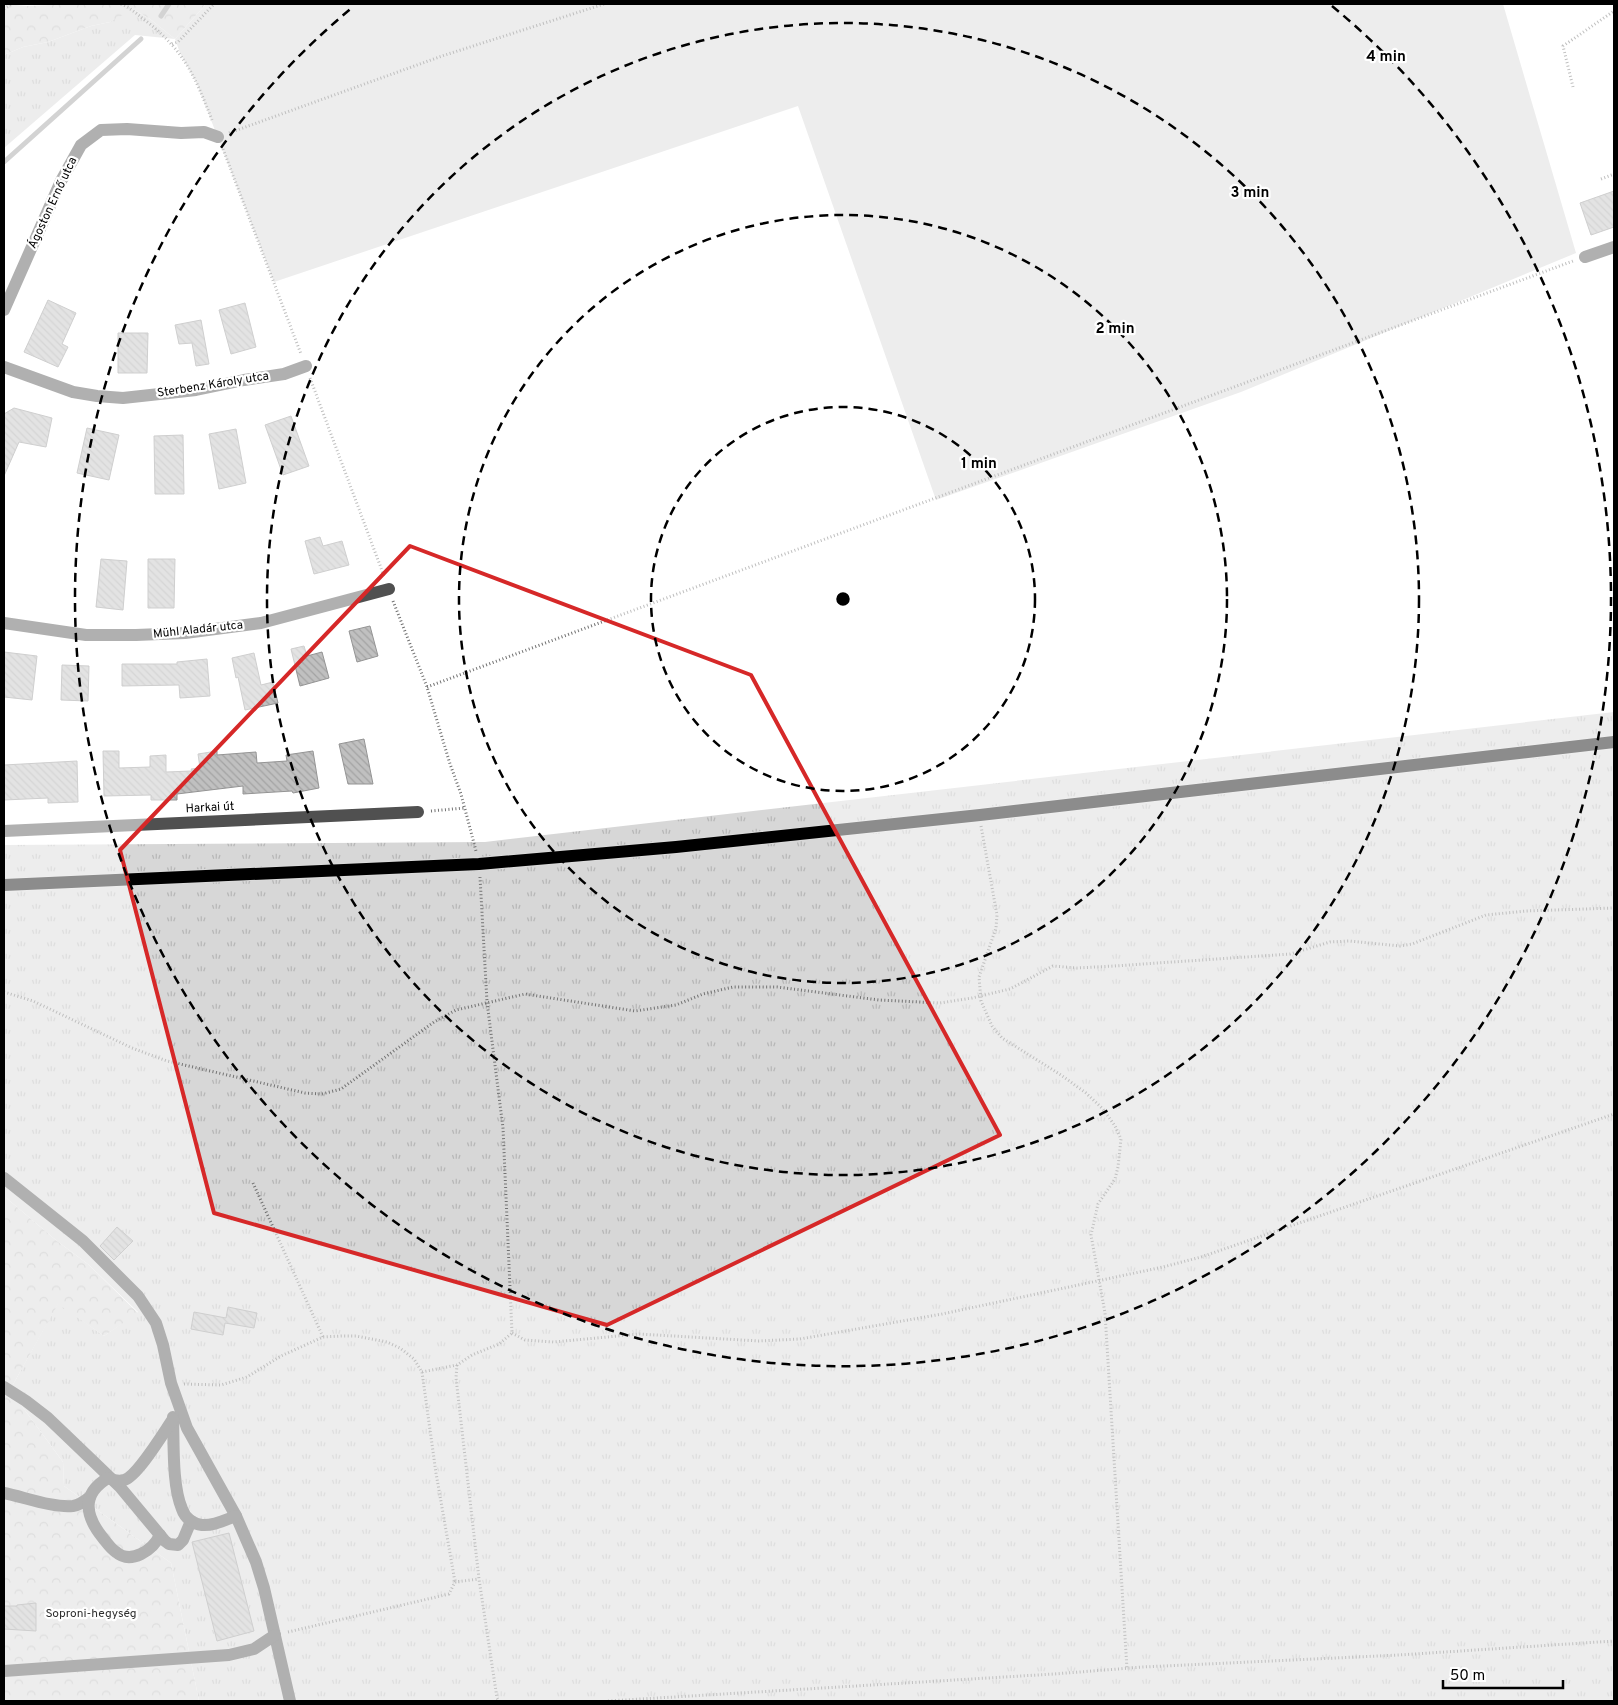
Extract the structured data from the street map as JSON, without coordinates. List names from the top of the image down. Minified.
{"streets":{"street":["Ágoston Ernő utca","Sterbenz Károly utca","Mühl Aladár utca","Harkai út"]},"parks":["Soproni-hegység"],"scale_bar":"50 m","rings":["4 min","3 min","2 min","1 min"]}
